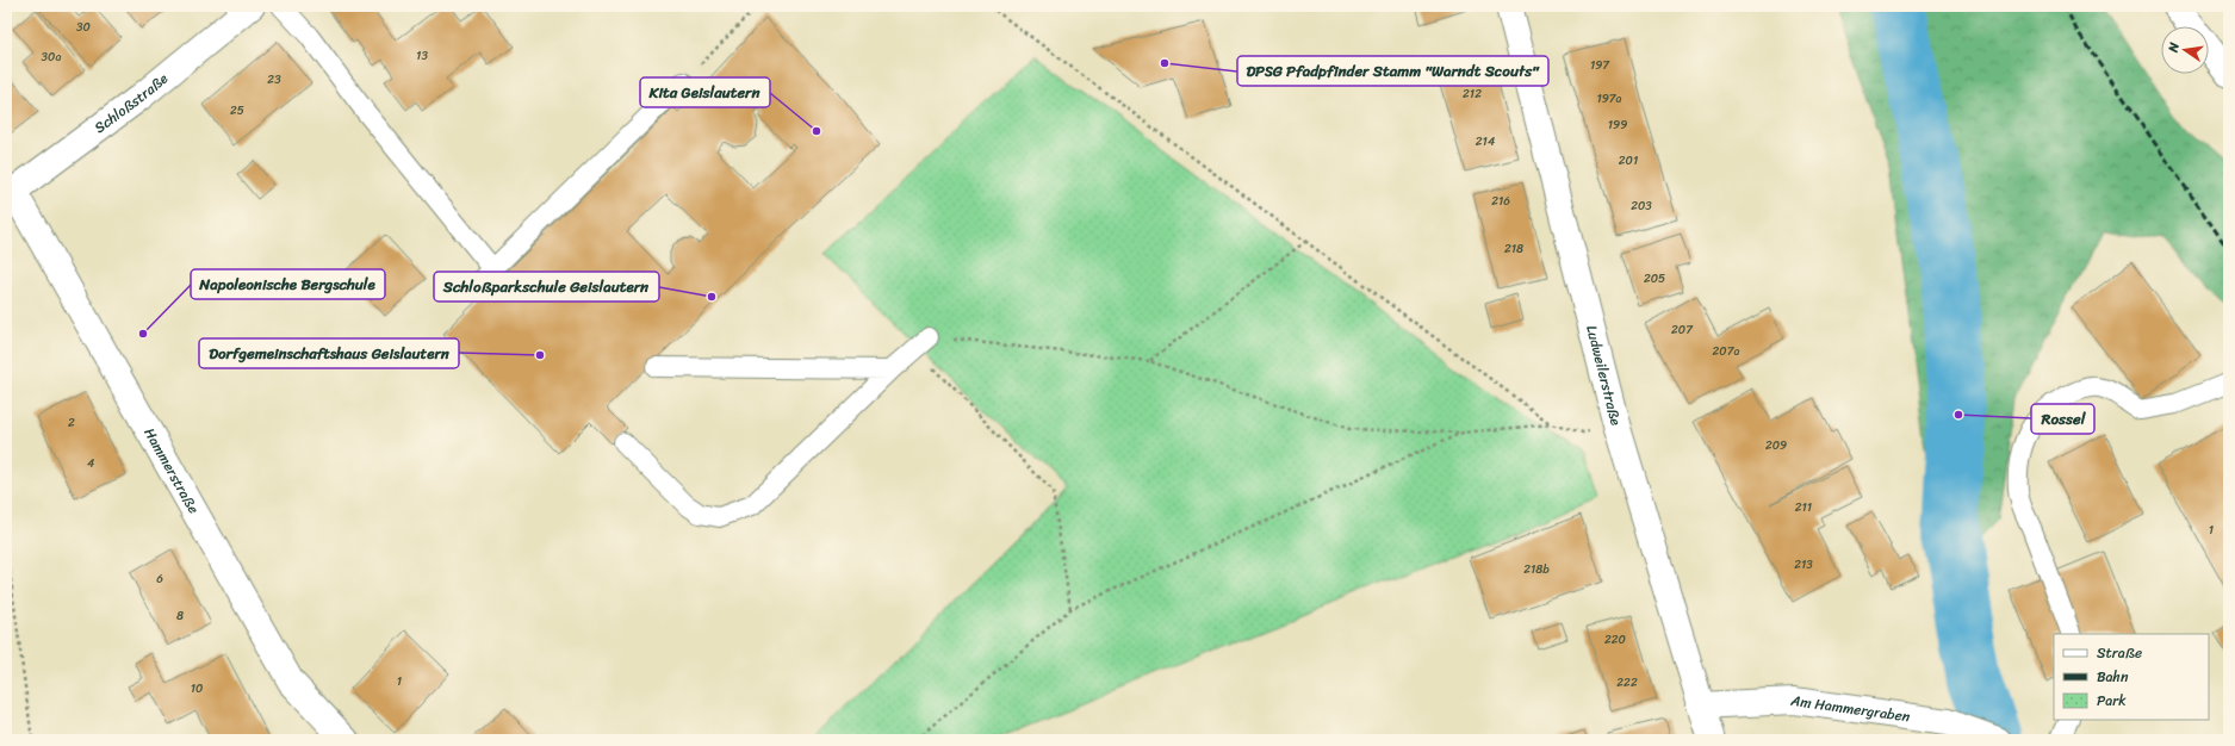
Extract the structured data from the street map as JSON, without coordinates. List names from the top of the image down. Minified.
{"streets":{"street":["Schloßstraße","Ludweilerstraße","Hammerstraße","Am Hammergraben"]},"crossings":[["Schloßstraße","Hammerstraße"],["Ludweilerstraße","Am Hammergraben"]],"places":["DPSG Pfadpfinder Stamm \"Warndt Scouts\"","Kita Geislautern","Schloßparkschule Geislautern","Napoleonische Bergschule","Dorfgemeinschaftshaus Geislautern","Rossel"],"house_numbers":["30","13","30a","197","23","212","197a","25","199","214","201","216","203","218","205","207","207a","2","209","4","211","1","213","218b","6","8","220","1","222","10"],"legend":["Straße","Bahn","Park"],"north":"left"}
